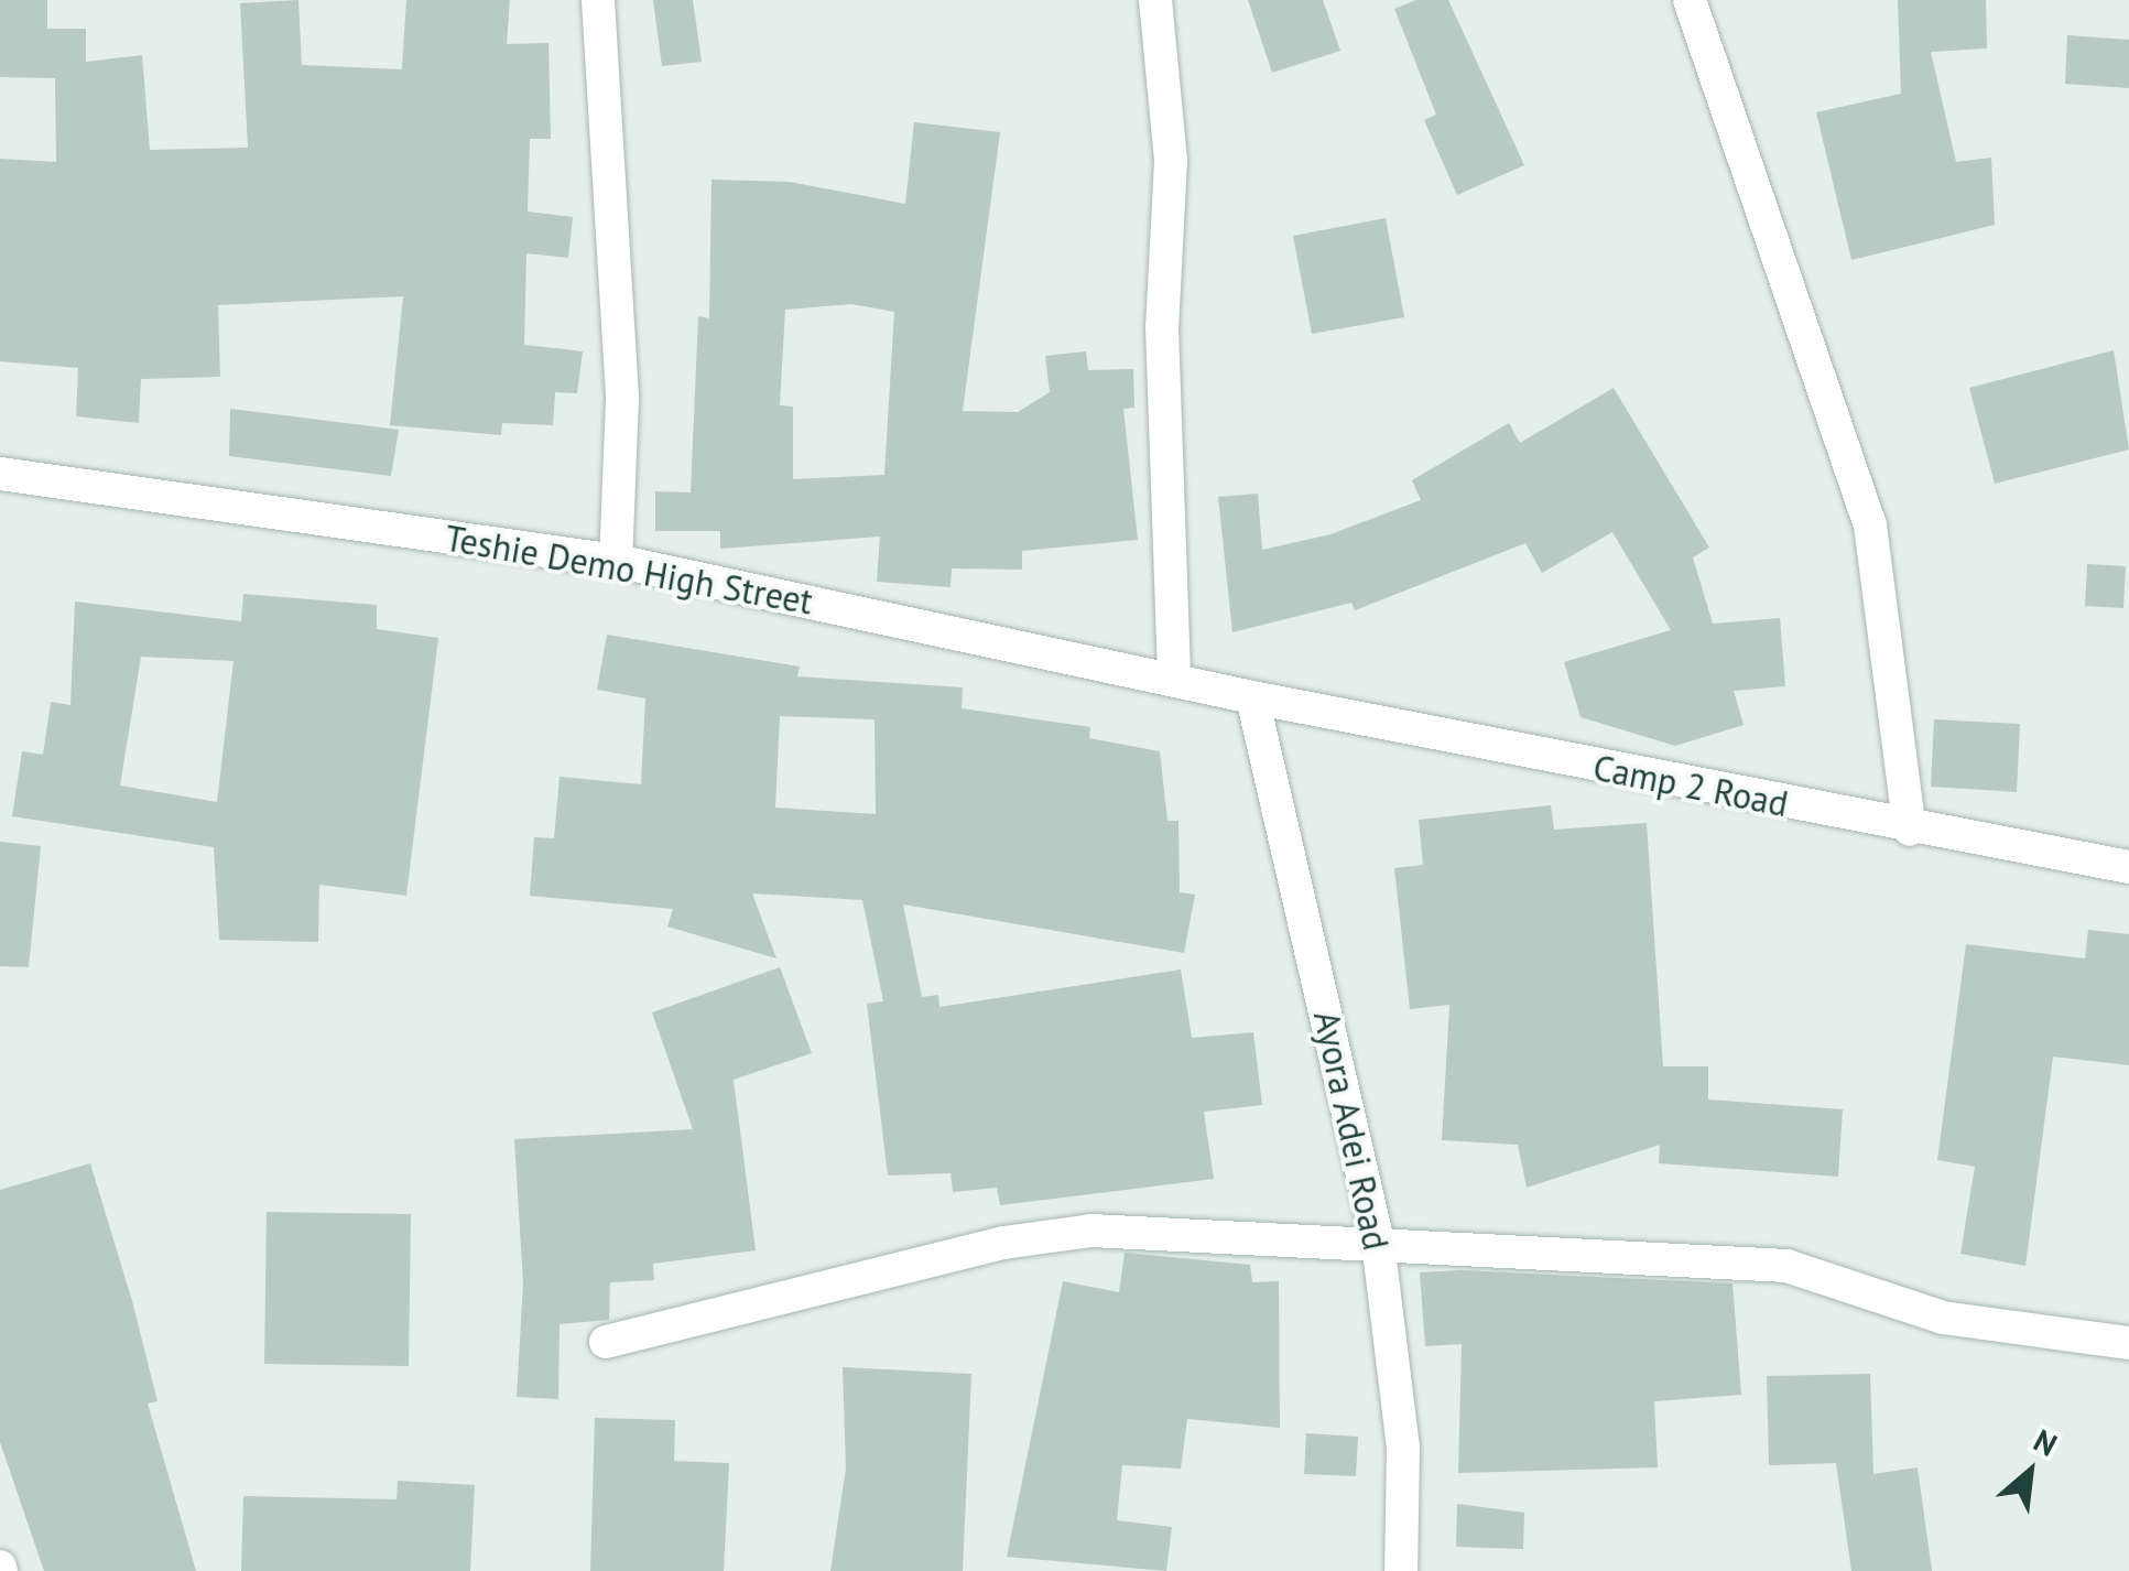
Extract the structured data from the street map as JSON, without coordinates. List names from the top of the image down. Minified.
{"streets":{"street":["Teshie Demo High Street","Camp 2 Road","Ayora Adei Road"]},"crossings":[["Teshie Demo High Street","Camp 2 Road"],["Teshie Demo High Street","Ayora Adei Road"],["Camp 2 Road","Ayora Adei Road"]],"north":"top right"}
